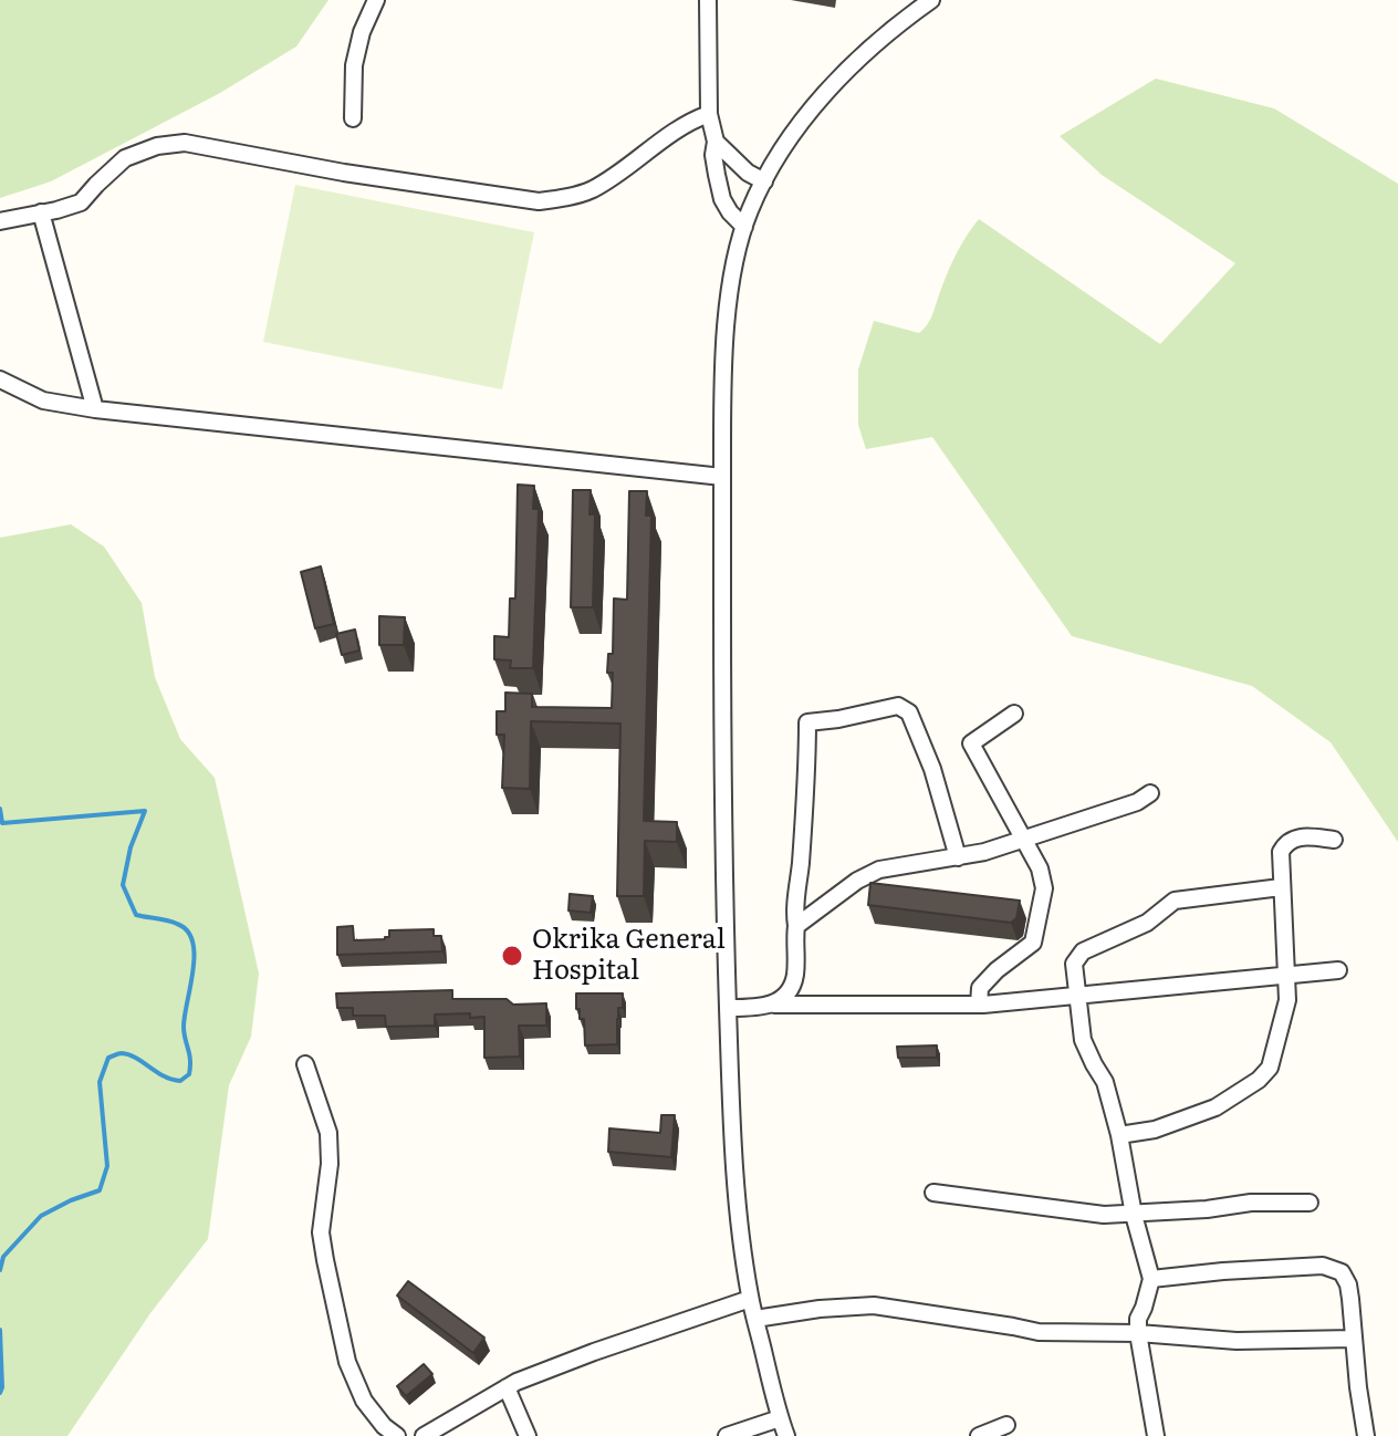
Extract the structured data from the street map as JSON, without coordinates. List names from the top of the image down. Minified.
{"places":["Okrika General Hospital"]}
